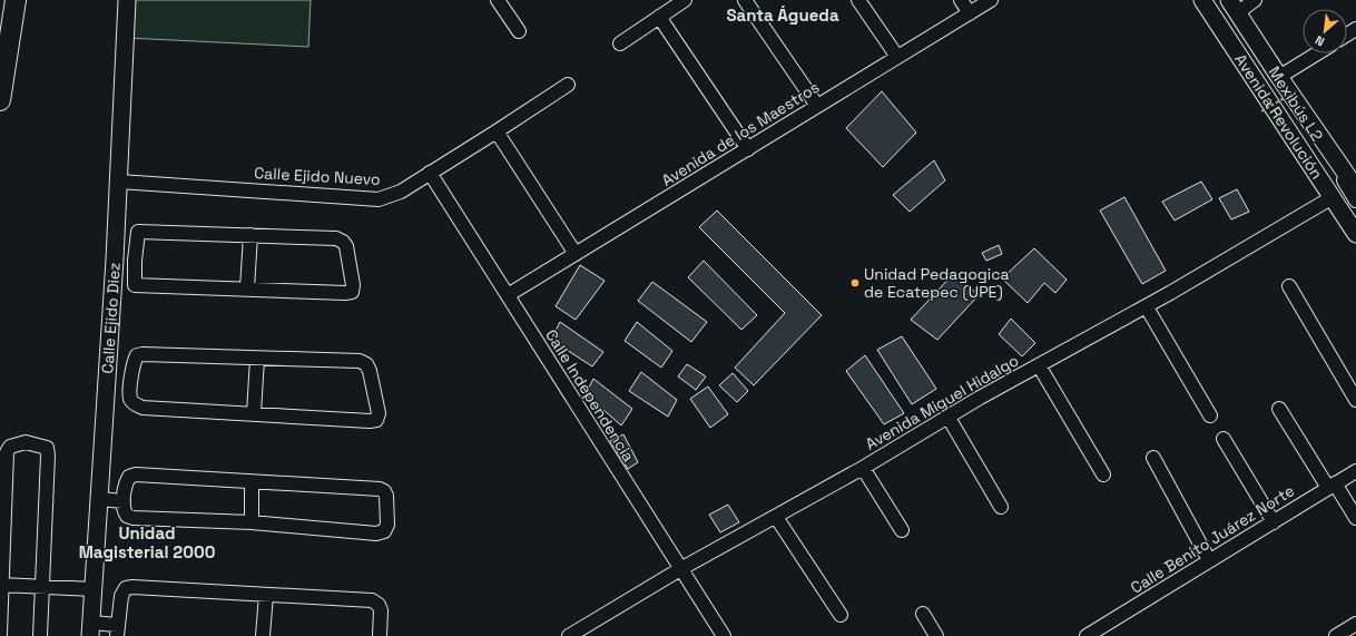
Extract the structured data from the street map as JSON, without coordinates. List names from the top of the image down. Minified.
{"streets":{"main road":["Avenida Revolución","Calle Ejido Diez"],"street":["Mexibús L2","Avenida de los Maestros","Calle Ejido Nuevo","Calle Independencia","Avenida Miguel Hidalgo","Calle Benito Juárez Norte"]},"crossings":[["Mexibús L2","Avenida Revolución"],["Avenida Revolución","Avenida Miguel Hidalgo"],["Avenida de los Maestros","Calle Independencia"],["Calle Ejido Nuevo","Calle Ejido Diez"],["Calle Ejido Nuevo","Calle Independencia"],["Calle Independencia","Avenida Miguel Hidalgo"]],"districts":["Santa Águeda","Unidad Magisterial 2000"],"places":["Unidad Pedagogica de Ecatepec (UPE)"],"north":"bottom left"}
